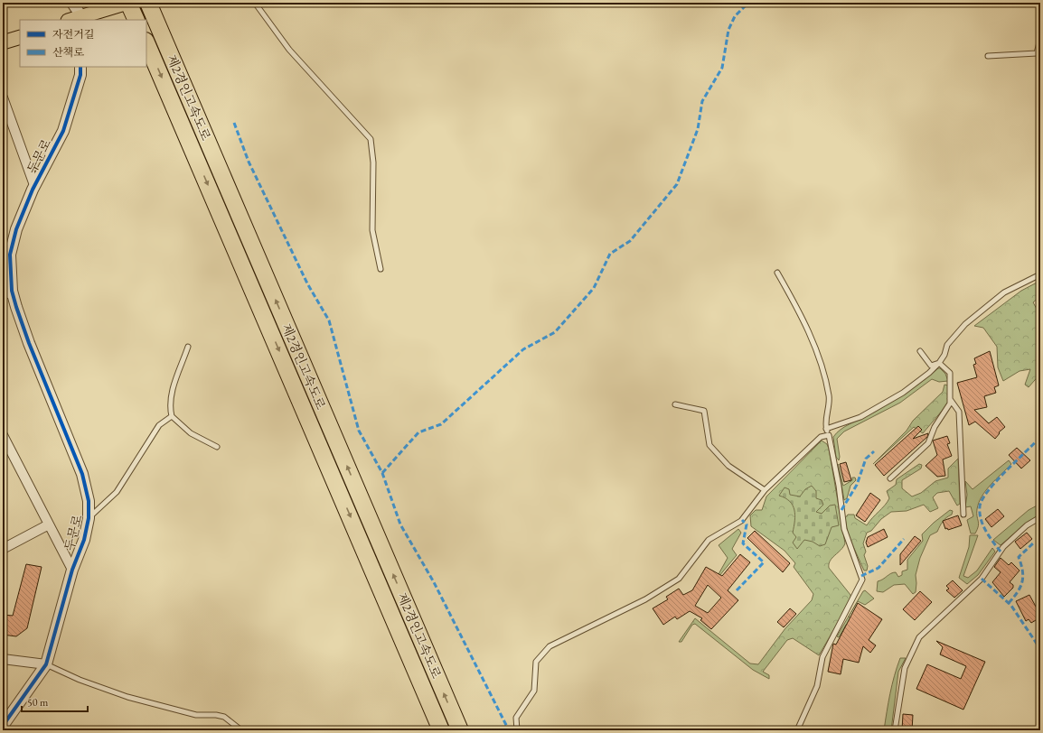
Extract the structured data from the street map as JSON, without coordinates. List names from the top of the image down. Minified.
{"streets":{"highway":["제2경인고속도로"],"street":["두문로"]},"legend":["자전거길","산책로"],"scale_bar":"50 m"}
